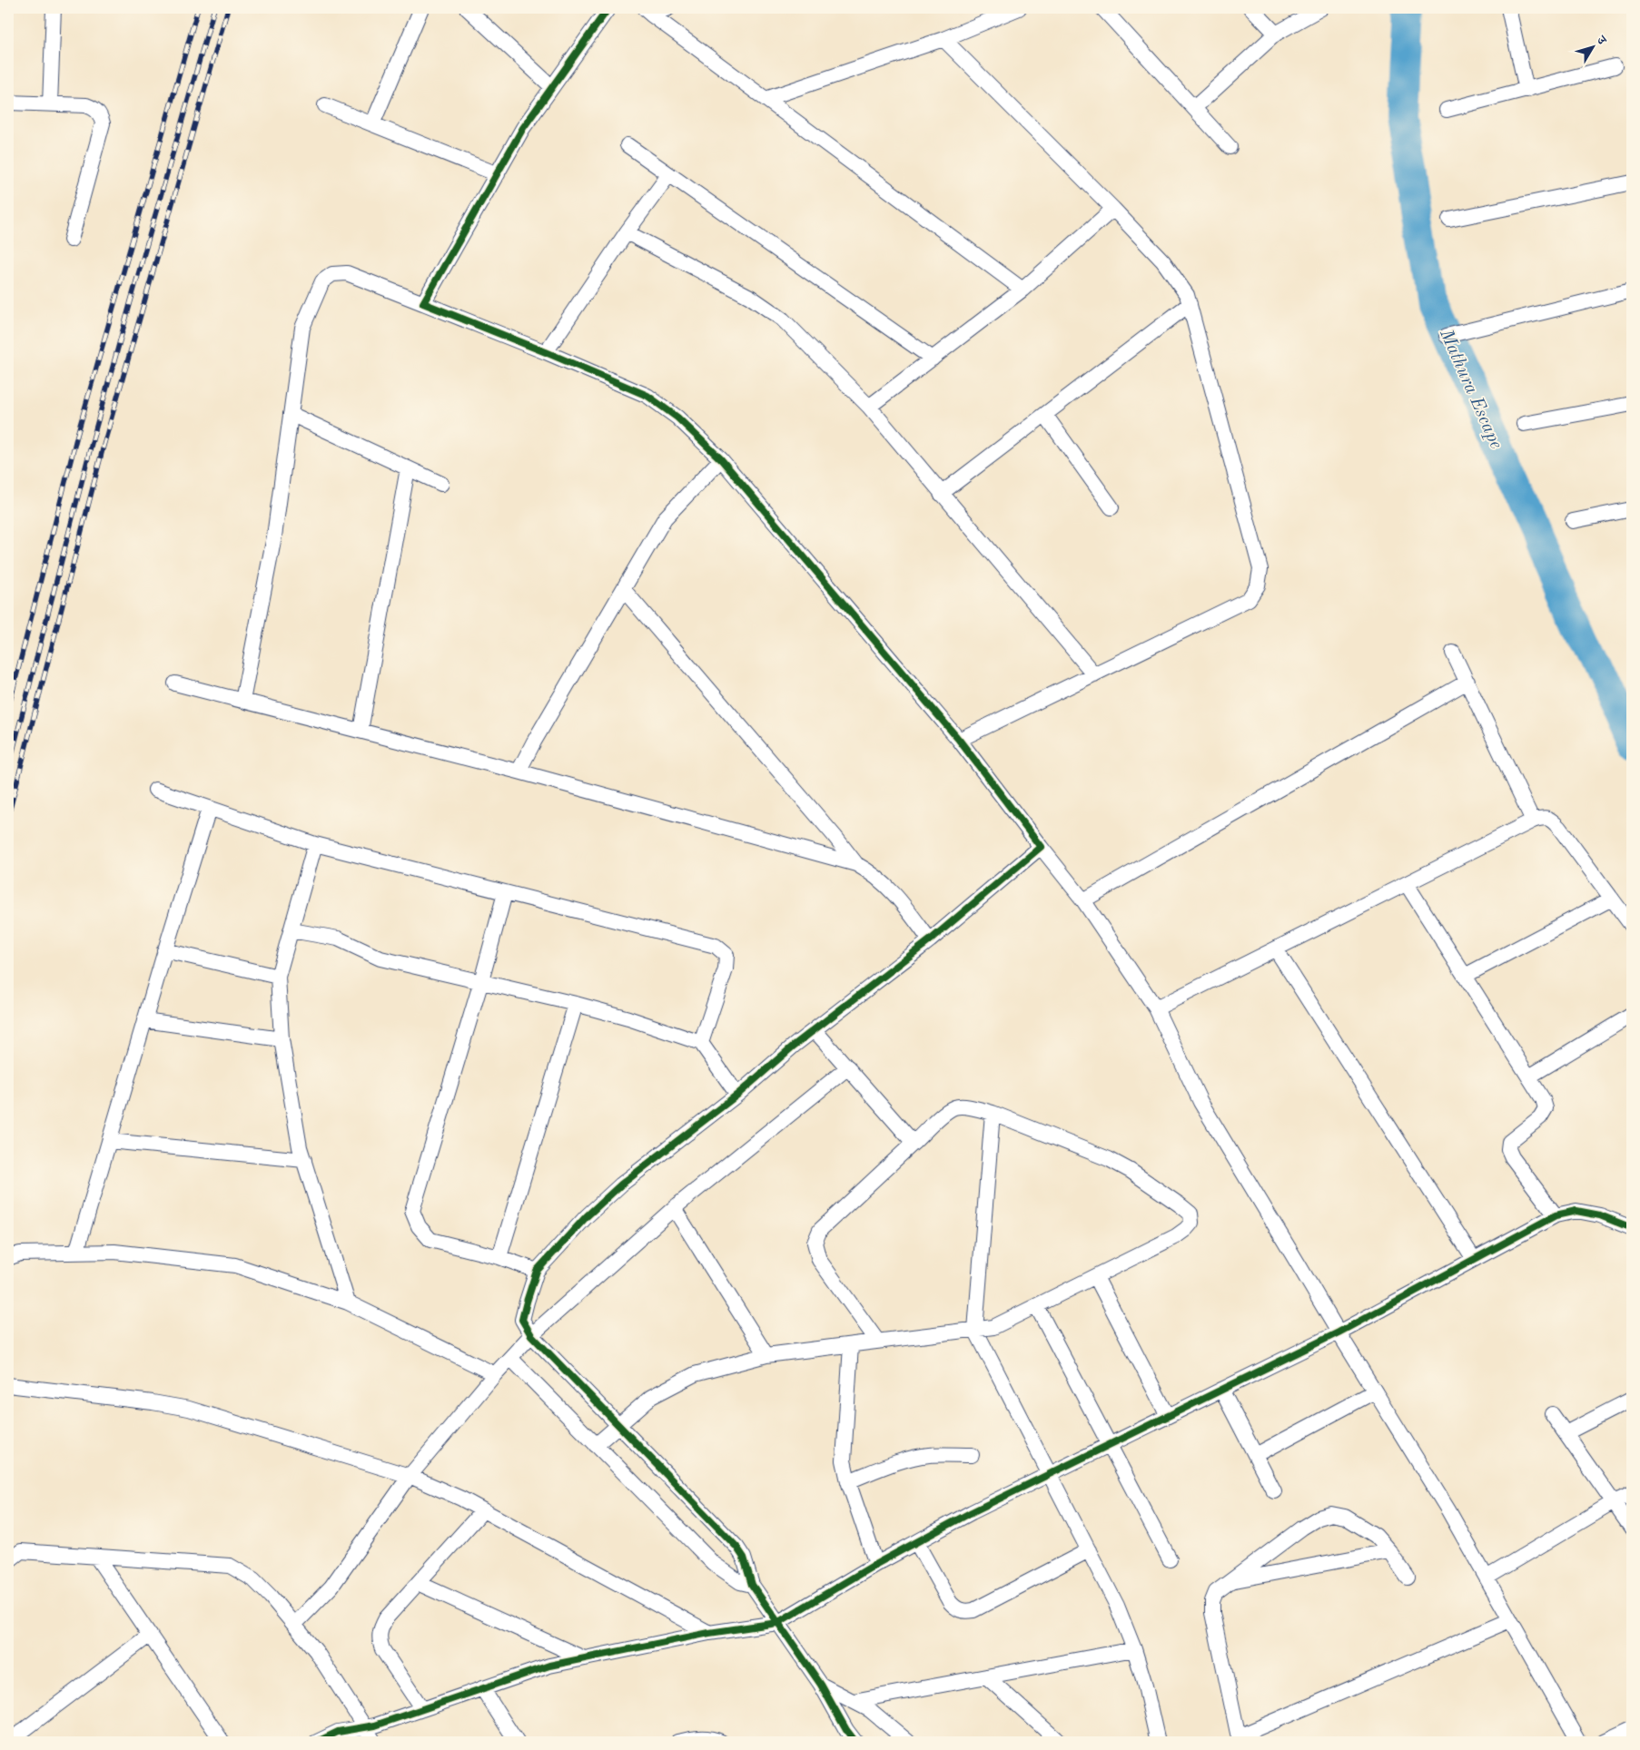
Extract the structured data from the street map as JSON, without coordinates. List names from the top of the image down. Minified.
{"water":["Mathura Escape"],"north":"top right"}
